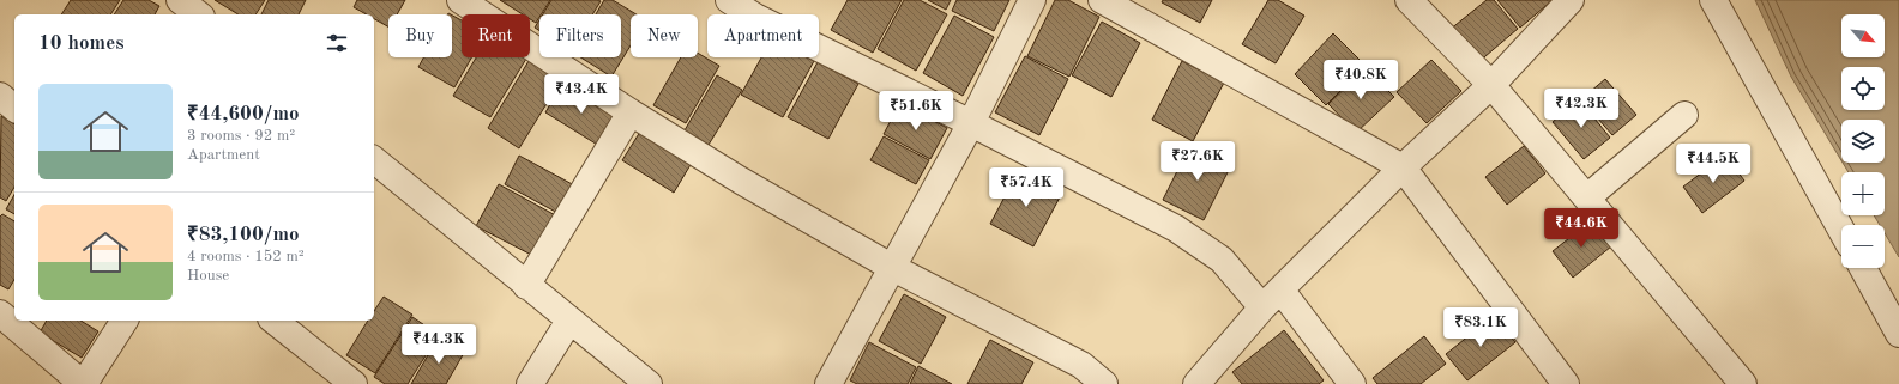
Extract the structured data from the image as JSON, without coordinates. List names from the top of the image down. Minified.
{"north":"bottom right","page":{"map_buttons":["+","−"],"chip":["Buy","Rent","Filters","New","Apartment"],"heading":"10 homes","price":["₹40.8K","₹43.4K","₹42.3K","₹51.6K","₹27.6K","₹44.5K","₹57.4K","₹44.6K","₹83.1K","₹44.3K"],"list":[{"name":"₹44,600/mo","note":"3 rooms · 92 m² · Apartment"},{"name":"₹83,100/mo","note":"4 rooms · 152 m² · House"}]}}
